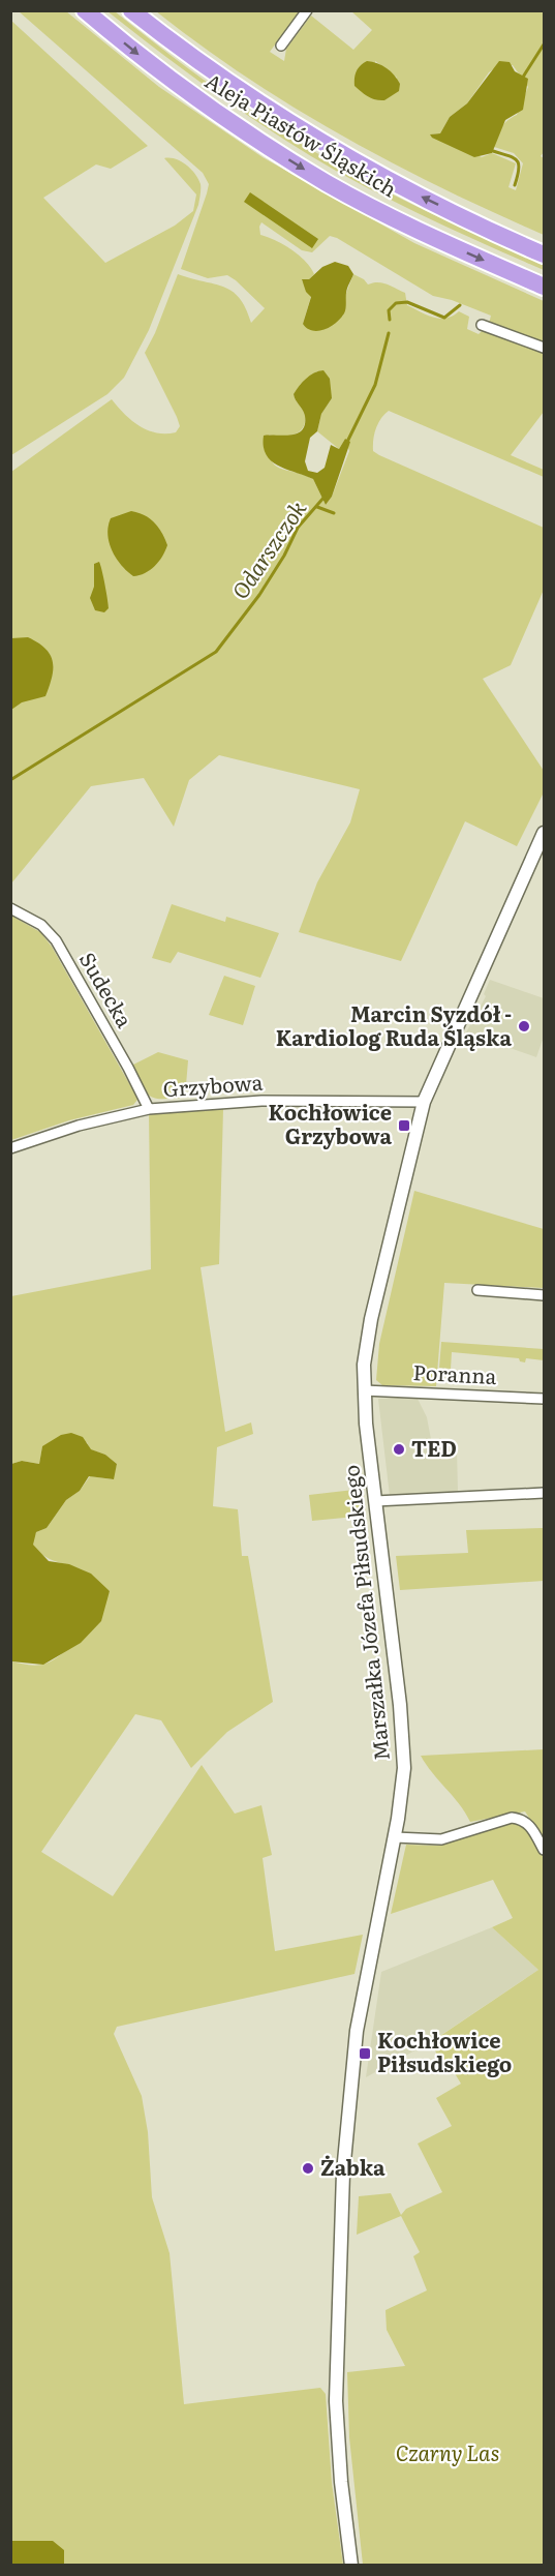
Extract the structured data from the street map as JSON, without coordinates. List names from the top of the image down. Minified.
{"streets":{"highway":["Aleja Piastów Śląskich"],"street":["Sudecka","Grzybowa","Poranna","Marszałka Józefa Piłsudskiego"]},"crossings":[["Sudecka","Grzybowa"],["Grzybowa","Marszałka Józefa Piłsudskiego"],["Poranna","Marszałka Józefa Piłsudskiego"]],"water":["Odarszczok"],"parks":["Czarny Las"],"places":{"other":["Marcin Syzdół - Kardiolog Ruda Śląska","TED","Żabka"],"transit":["Kochłowice Grzybowa","Kochłowice Piłsudskiego"]}}
